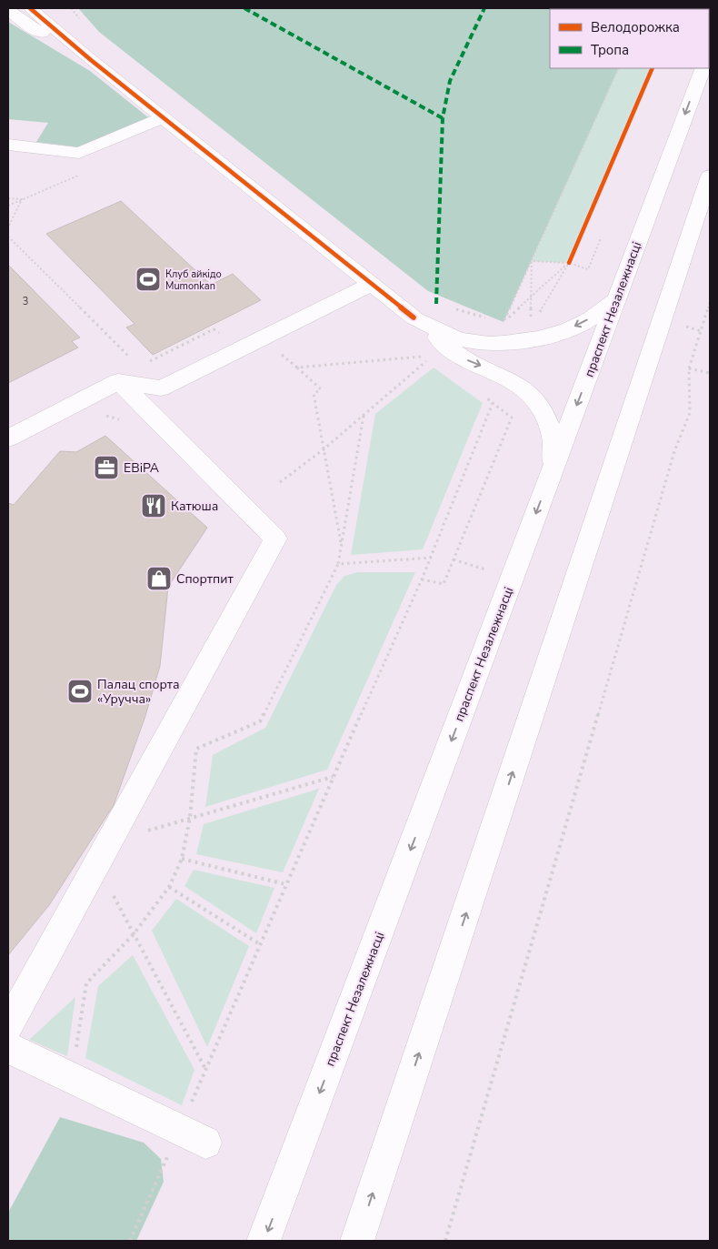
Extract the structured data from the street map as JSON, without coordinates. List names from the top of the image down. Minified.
{"streets":{"main road":["праспект Незалежнасці"]},"places":{"sports":["Клуб айкідо Mumonkan","Палац спорта «Уручча»"],"office":["ЕВіРА"],"restaurant":["Катюша"],"shop":["Спортпит"]},"house_numbers":["3"],"legend":["Велодорожка","Тропа"]}
